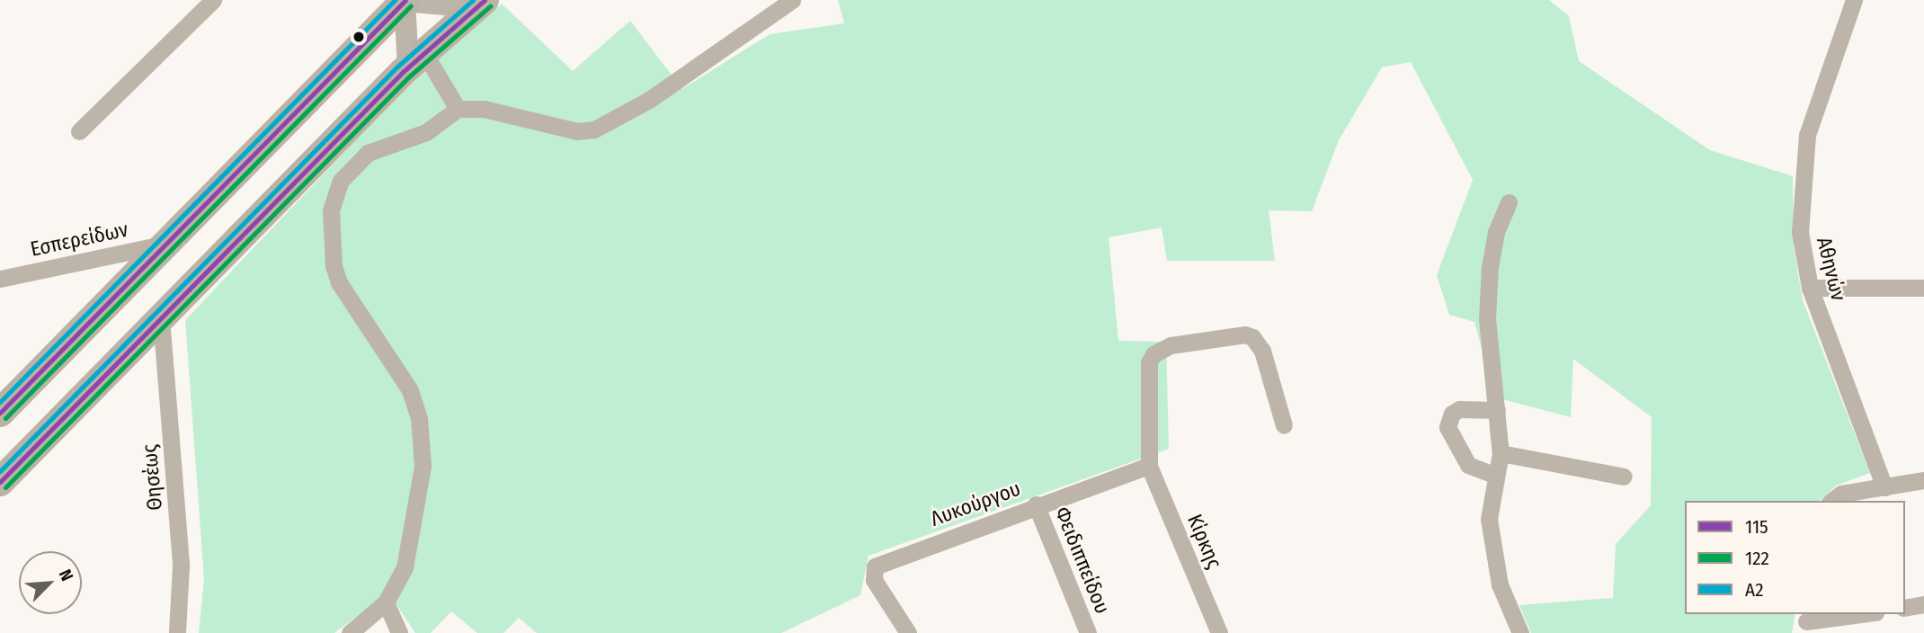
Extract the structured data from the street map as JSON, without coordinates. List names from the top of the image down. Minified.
{"streets":{"street":["Εσπερείδων","Αθηνών","Θησέως","Λυκούργου","Κίρκης","Φειδιππείδου"]},"crossings":[["Λυκούργου","Κίρκης"],["Λυκούργου","Φειδιππείδου"]],"lines":["transit line 115","transit line Α2","transit line 122"],"legend":["115","122","Α2"],"north":"top right"}
